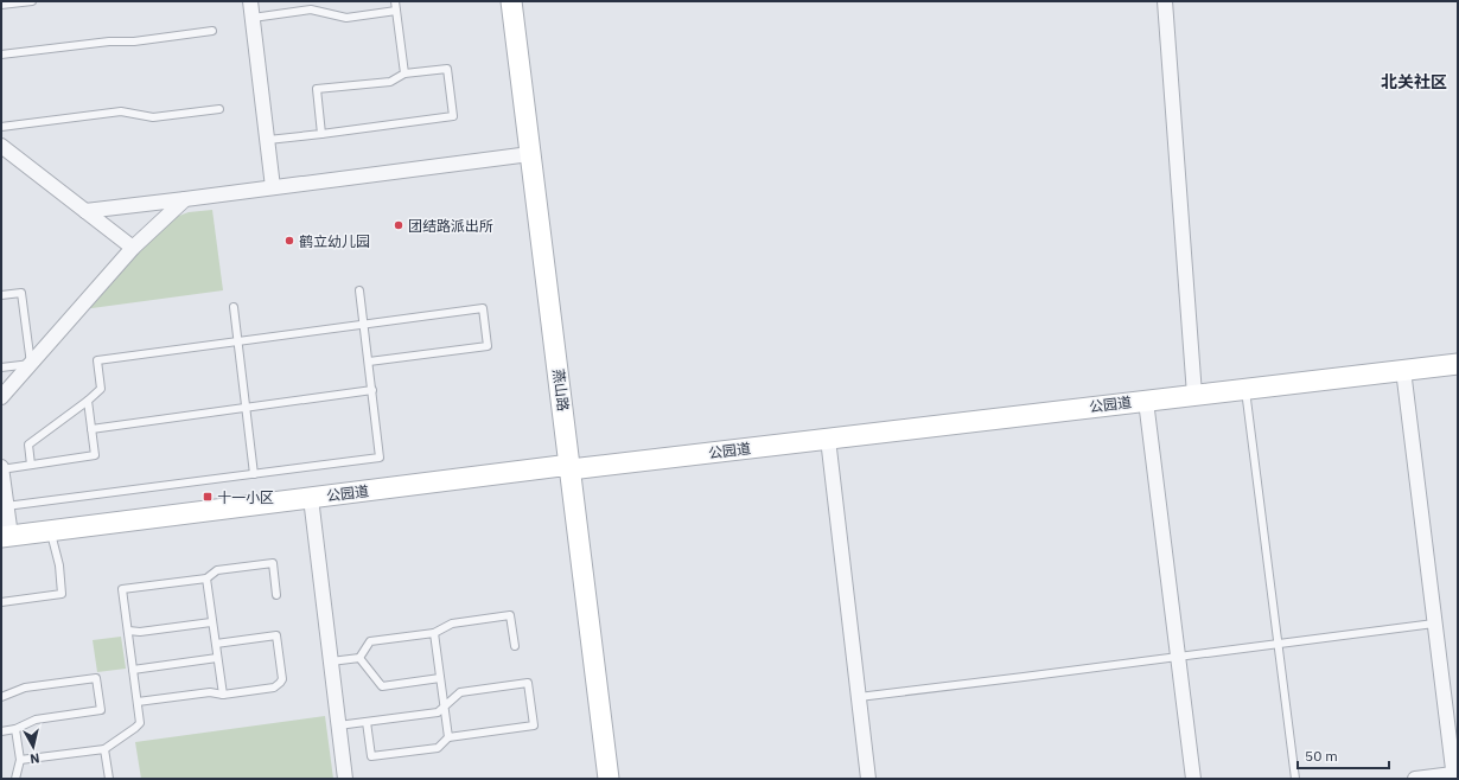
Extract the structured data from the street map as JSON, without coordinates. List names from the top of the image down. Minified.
{"streets":{"main road":["燕山路","公园道"]},"crossings":[["燕山路","公园道"]],"districts":["北关社区"],"places":{"other":["团结路派出所","鹤立幼儿园"],"transit":["十一小区"]},"scale_bar":"50 m","north":"bottom"}
